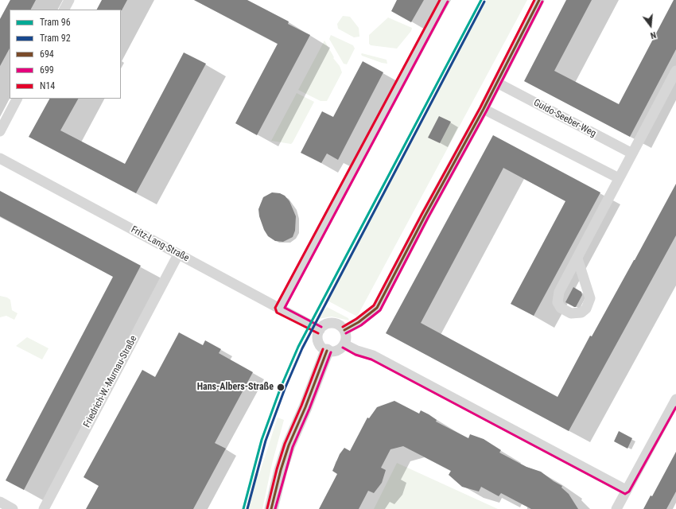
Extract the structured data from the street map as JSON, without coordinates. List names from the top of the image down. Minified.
{"streets":{"street":["Guido-Seeber-Weg","Fritz-Lang-Straße","Friedrich-W.-Murnau-Straße"]},"crossings":[["Fritz-Lang-Straße","Friedrich-W.-Murnau-Straße"]],"places":["Hans-Albers-Straße"],"lines":["tram line 96","transit line 694","transit line N14","tram line 92","transit line 699"],"legend":["Tram 96","Tram 92","694","699","N14"],"north":"bottom"}
